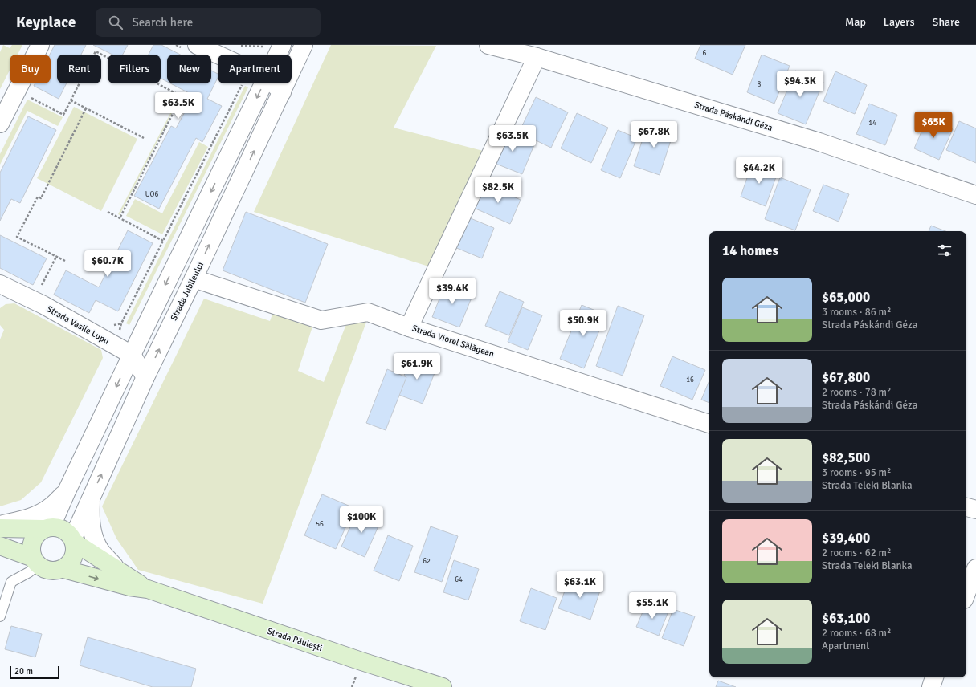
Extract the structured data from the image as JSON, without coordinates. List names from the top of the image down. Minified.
{"streets":{"main road":["Strada Păulești"],"street":["Strada Páskándi Géza","Strada Jubileului","Strada Vasile Lupu","Strada Viorel Sălăgean"]},"crossings":[["Strada Jubileului","Strada Vasile Lupu"],["Strada Jubileului","Strada Viorel Sălăgean"],["Strada Jubileului","Strada Păulești"]],"house_numbers":["6","8","14","UO6","16","56","62","64"],"scale_bar":"20 m","page":{"header":"Keyplace","search":"Search here","nav":["Map","Layers","Share"],"chip":["Buy","Rent","Filters","New","Apartment"],"price":["$94.3K","$63.5K","$65K","$67.8K","$63.5K","$44.2K","$82.5K","$60.7K","$39.4K","$50.9K","$61.9K","$100K","$63.1K","$55.1K"],"heading":"14 homes","list":[{"name":"$65,000","note":"3 rooms · 86 m² · Strada Páskándi Géza"},{"name":"$67,800","note":"2 rooms · 78 m² · Strada Páskándi Géza"},{"name":"$82,500","note":"3 rooms · 95 m² · Strada Teleki Blanka"},{"name":"$39,400","note":"2 rooms · 62 m² · Strada Teleki Blanka"},{"name":"$63,100","note":"2 rooms · 68 m² · Apartment"}],"scale":"20 m"}}
